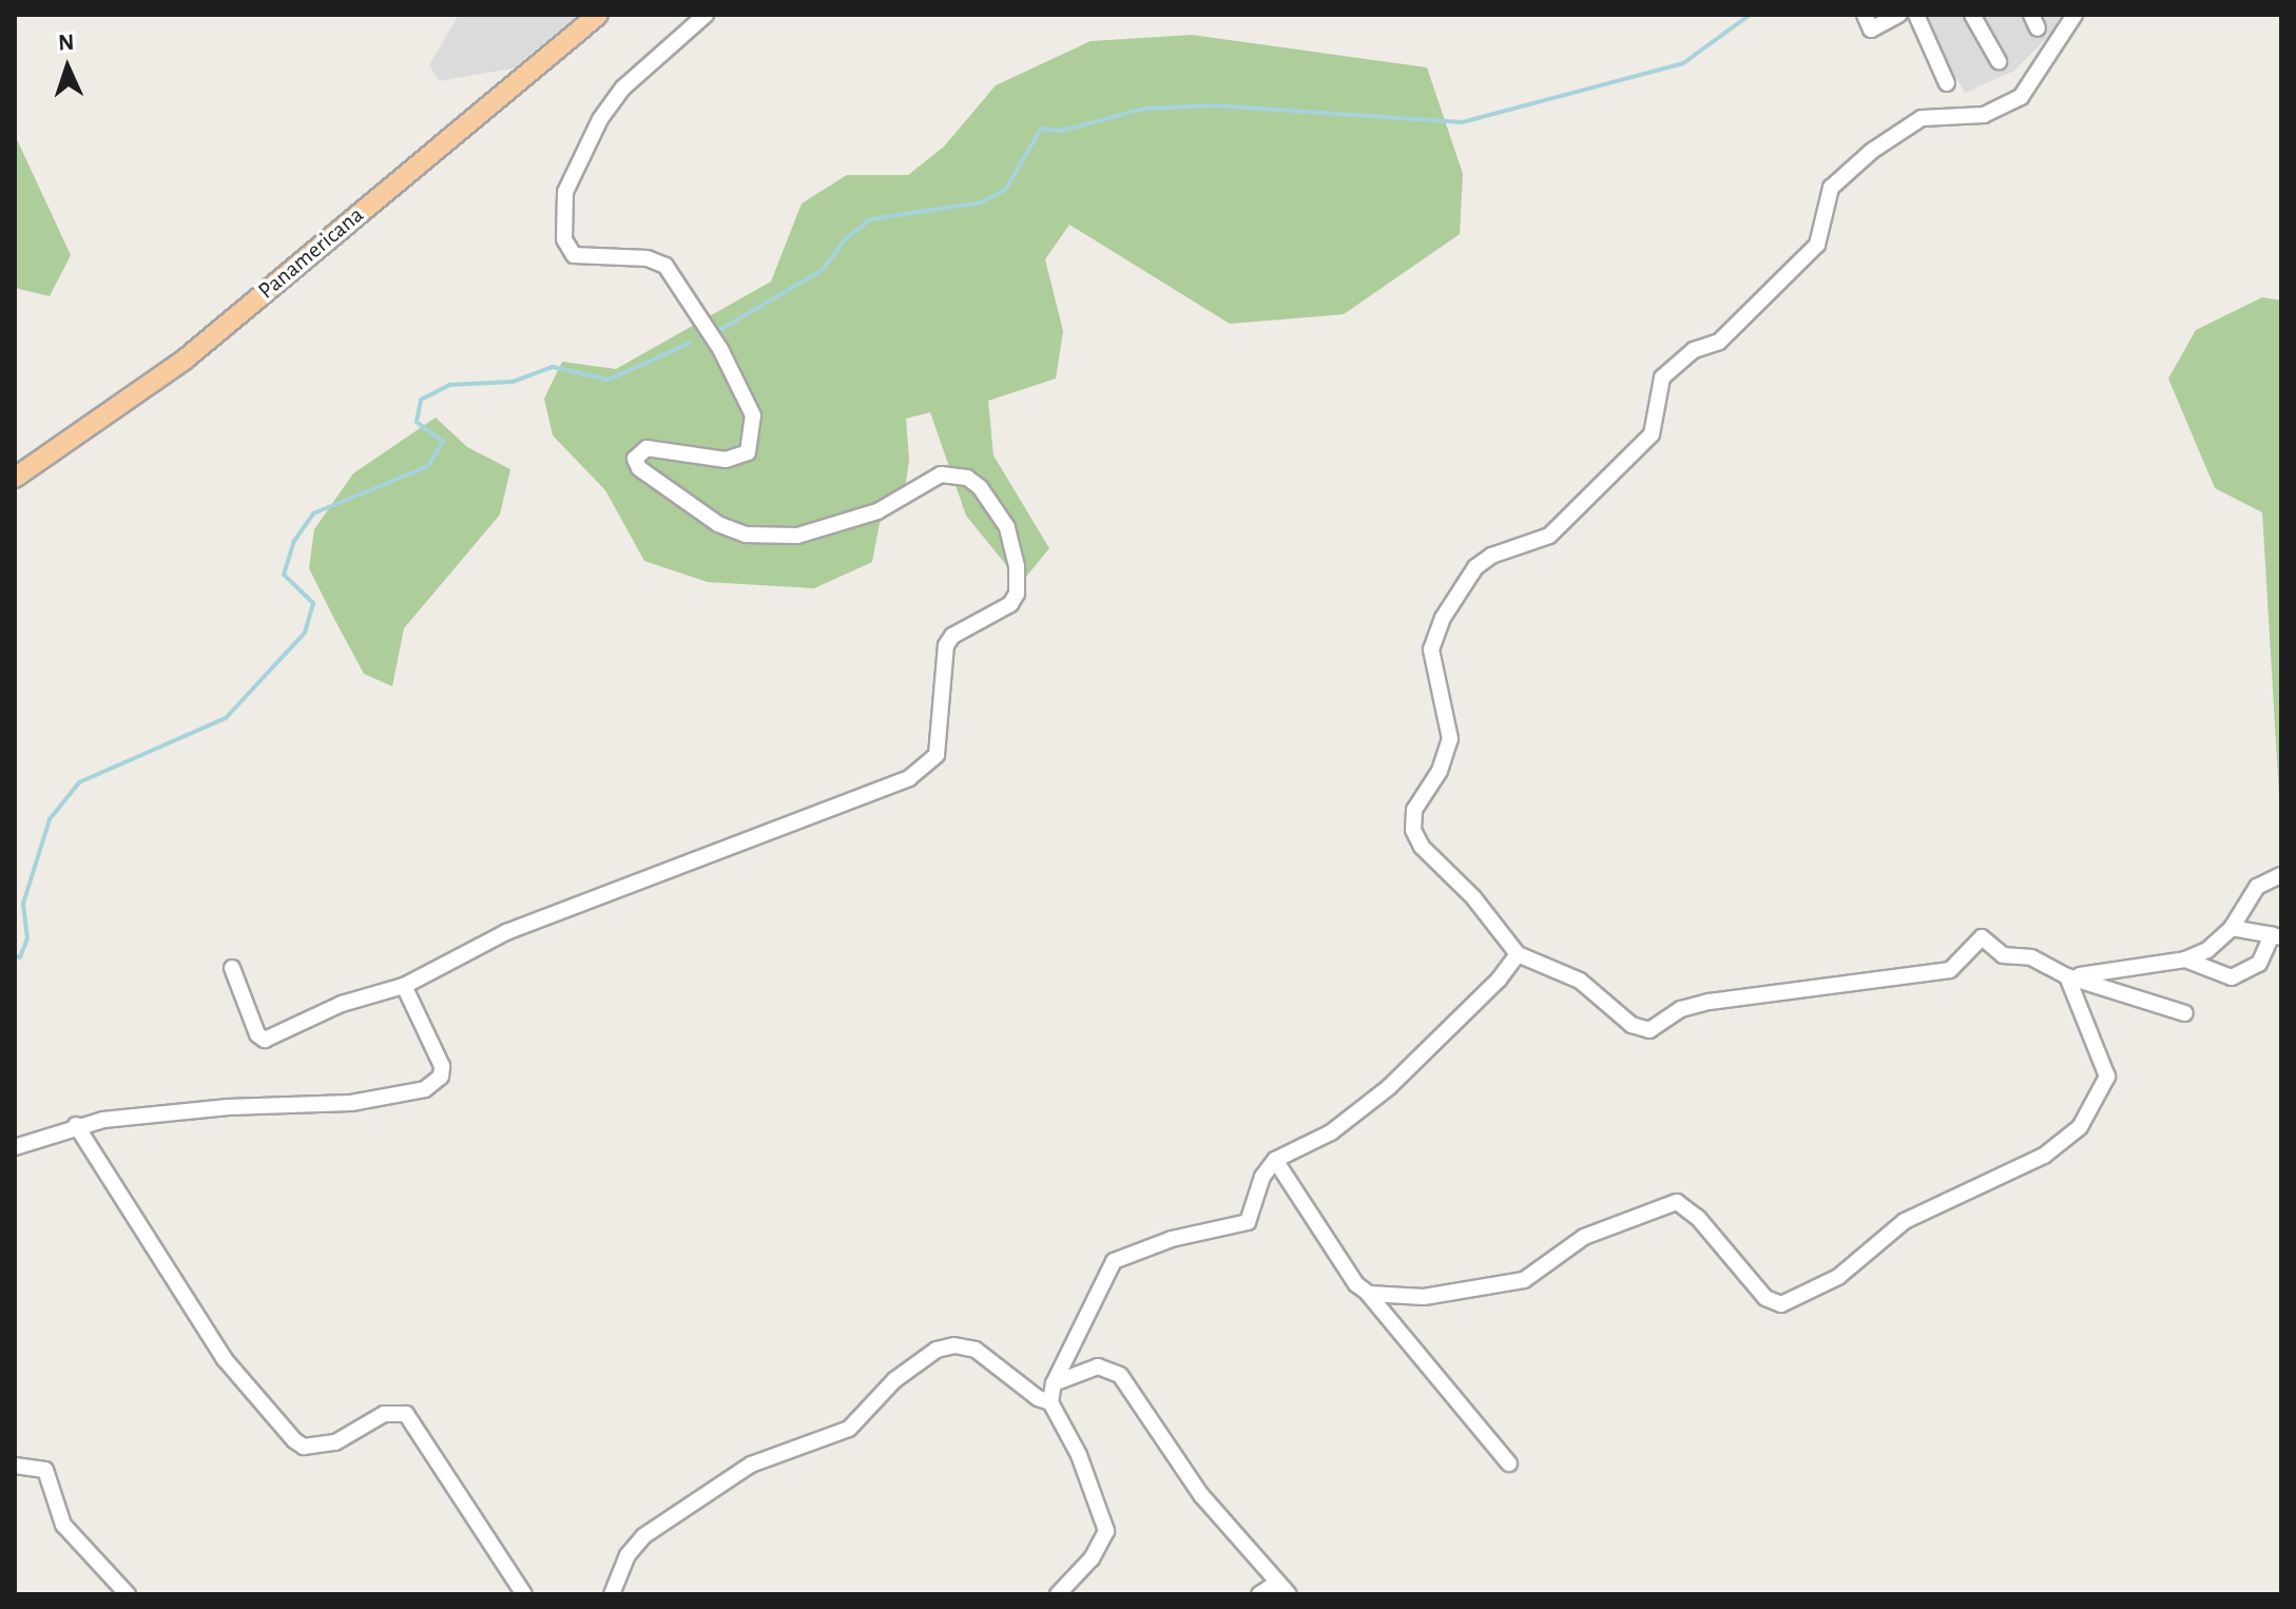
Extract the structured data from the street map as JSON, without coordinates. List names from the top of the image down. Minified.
{"streets":{"main road":["Panamericana"]},"north":"top"}
